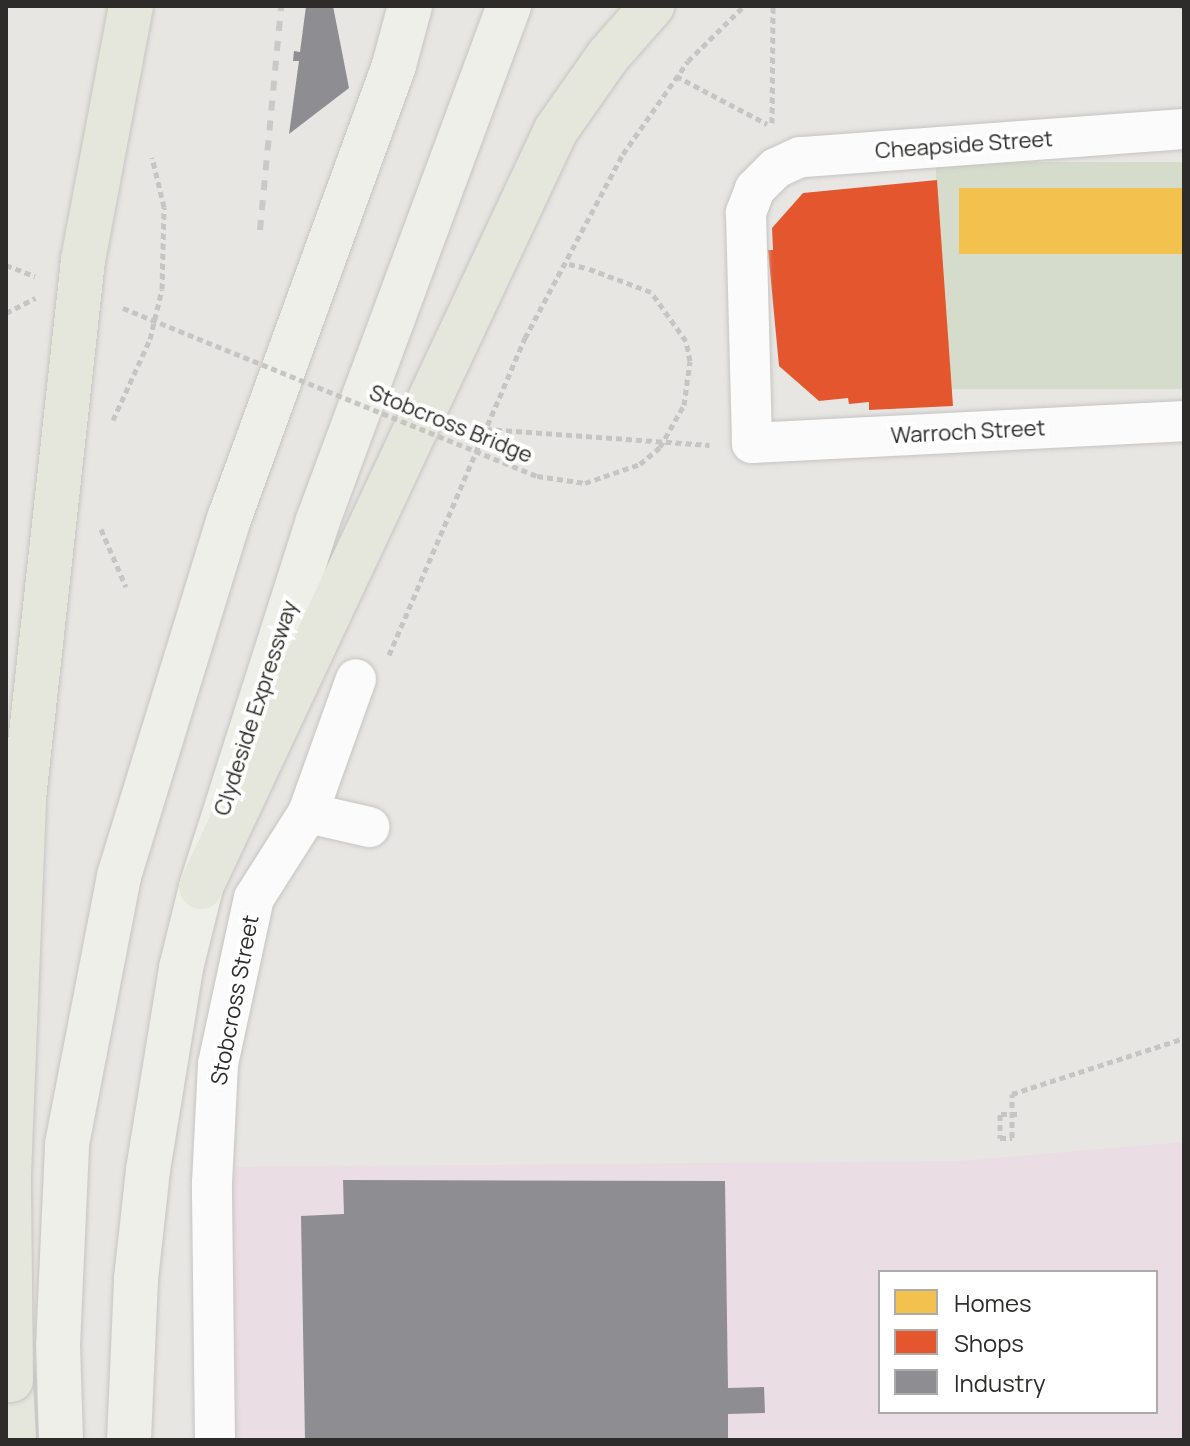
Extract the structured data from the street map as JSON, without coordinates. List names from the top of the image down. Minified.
{"streets":{"main road":["Clydeside Expressway"],"street":["Cheapside Street","Warroch Street","Stobcross Street"],"path":["Stobcross Bridge"]},"legend":["Homes","Shops","Industry"]}
